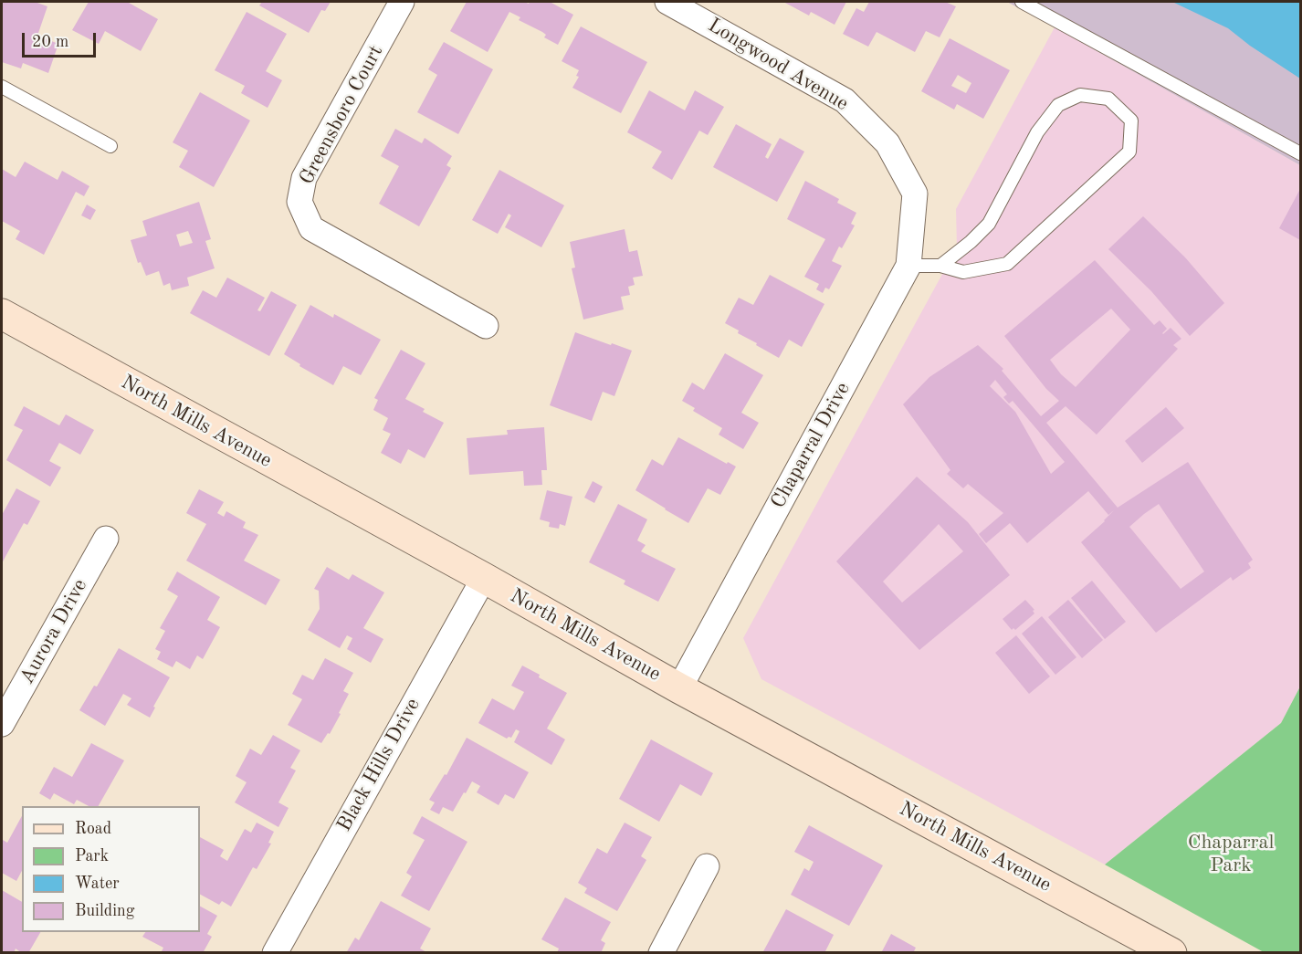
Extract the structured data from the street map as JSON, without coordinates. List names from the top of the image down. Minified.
{"streets":{"main road":["North Mills Avenue"],"street":["Longwood Avenue","Greensboro Court","Chaparral Drive","Aurora Drive","Black Hills Drive"]},"crossings":[["Longwood Avenue","Chaparral Drive"],["North Mills Avenue","Chaparral Drive"],["North Mills Avenue","Black Hills Drive"]],"parks":["Chaparral Park"],"legend":["Road","Park","Water","Building"],"scale_bar":"20 m"}
